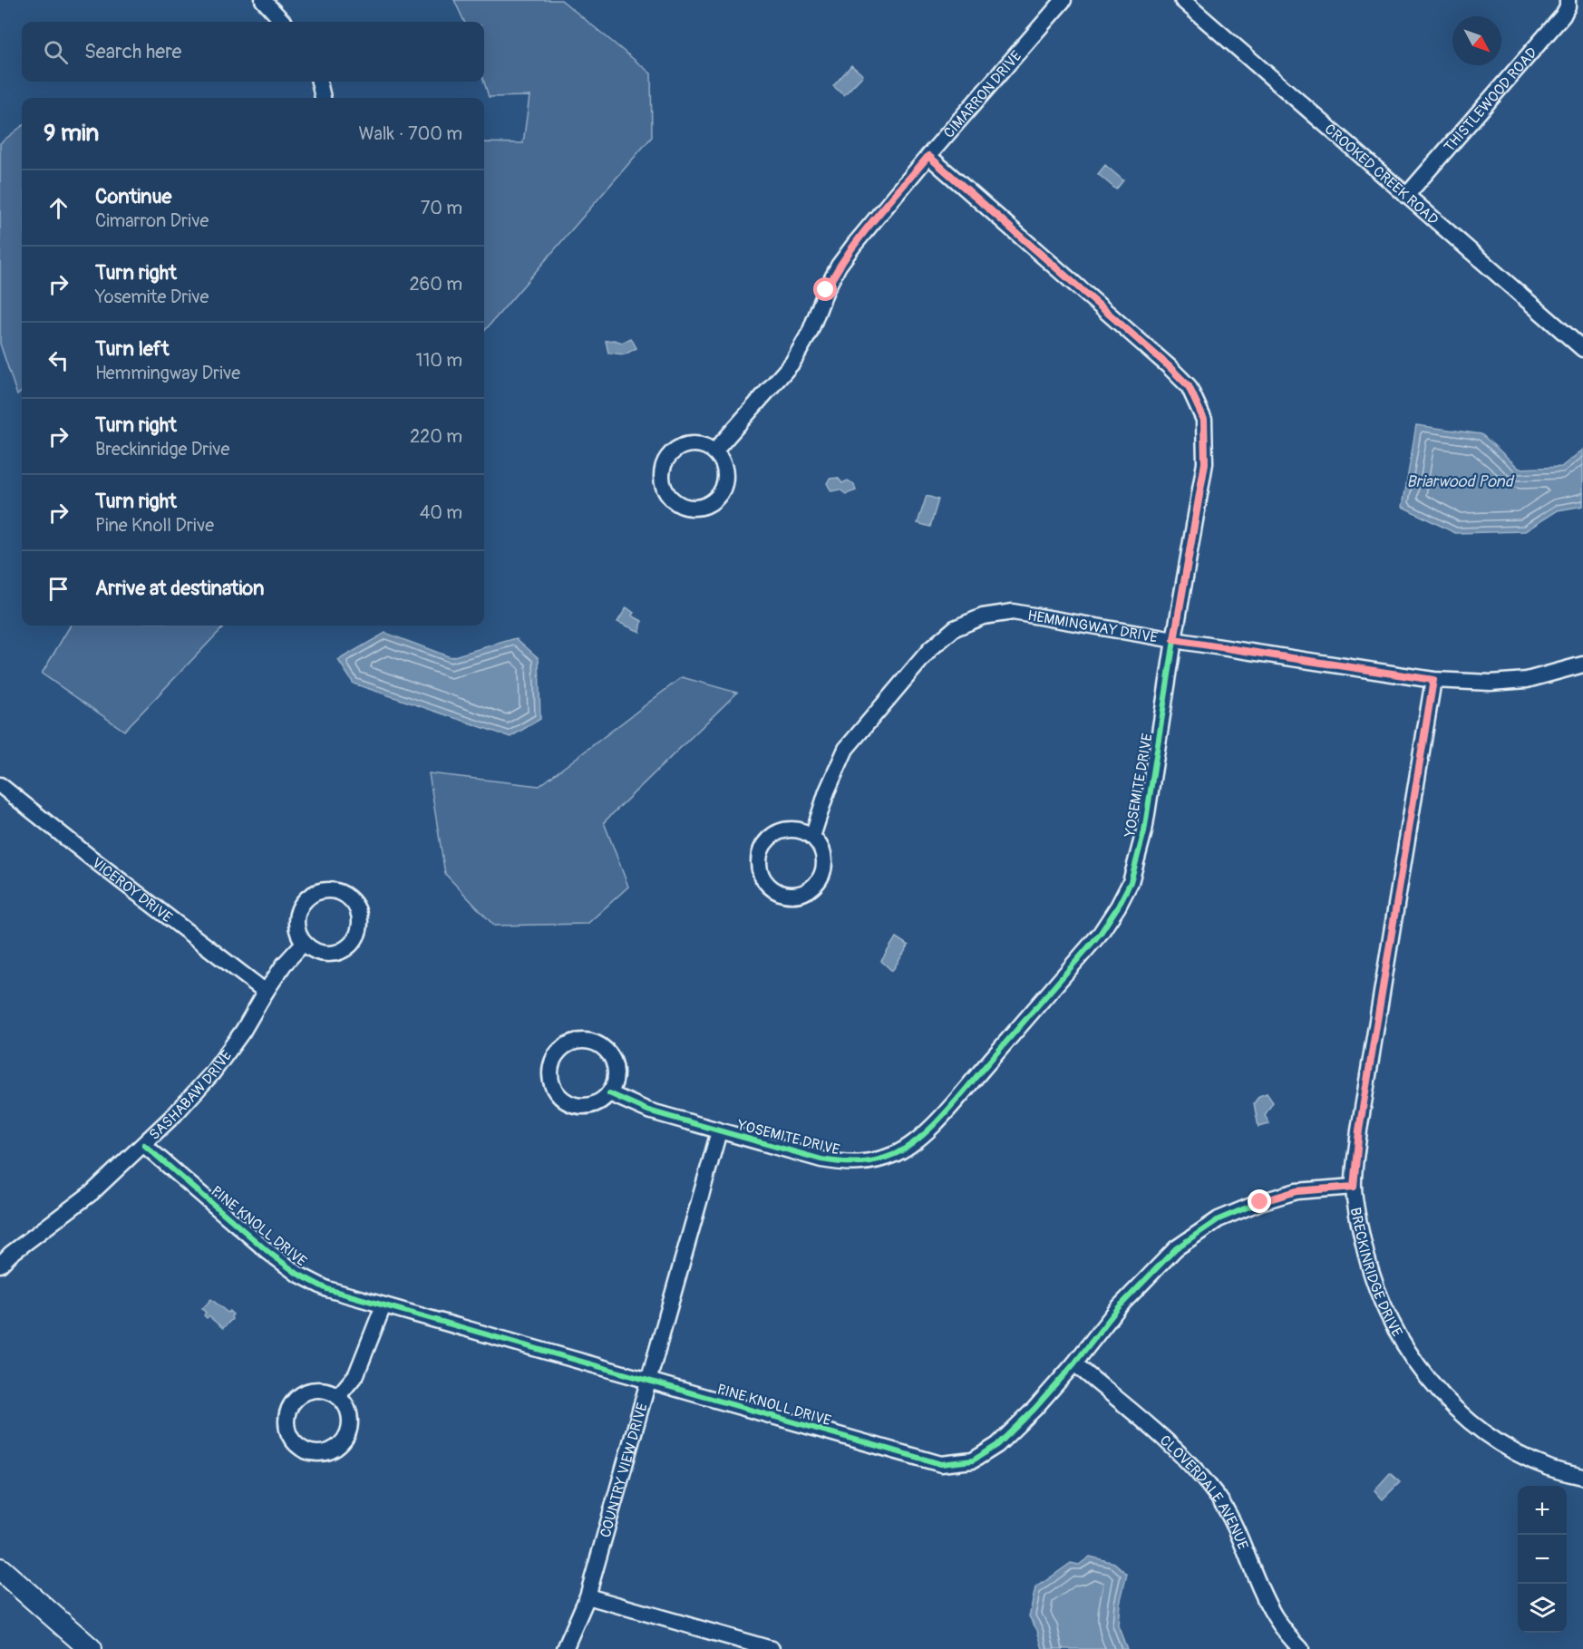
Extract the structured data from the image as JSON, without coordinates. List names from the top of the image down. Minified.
{"streets":{"street":["CIMARRON DRIVE","THISTLEWOOD ROAD","CROOKED CREEK ROAD","HEMMINGWAY DRIVE","YOSEMITE DRIVE","VICEROY DRIVE","SASHABAW DRIVE","PINE KNOLL DRIVE","BRECKINRIDGE DRIVE","COUNTRY VIEW DRIVE","CLOVERDALE AVENUE"]},"crossings":[["CIMARRON DRIVE","YOSEMITE DRIVE"],["THISTLEWOOD ROAD","CROOKED CREEK ROAD"],["HEMMINGWAY DRIVE","YOSEMITE DRIVE"],["HEMMINGWAY DRIVE","BRECKINRIDGE DRIVE"],["YOSEMITE DRIVE","COUNTRY VIEW DRIVE"],["VICEROY DRIVE","SASHABAW DRIVE"],["SASHABAW DRIVE","PINE KNOLL DRIVE"],["PINE KNOLL DRIVE","BRECKINRIDGE DRIVE"],["PINE KNOLL DRIVE","COUNTRY VIEW DRIVE"],["PINE KNOLL DRIVE","CLOVERDALE AVENUE"]],"water":["Briarwood Pond"],"north":"bottom right","page":{"search":"Search here","heading":["9 min","Walk · 700 m"],"list":[["Continue","Cimarron Drive","70 m"],["Turn right","Yosemite Drive","260 m"],["Turn left","Hemmingway Drive","110 m"],["Turn right","Breckinridge Drive","220 m"],["Turn right","Pine Knoll Drive","40 m"],"Arrive at destination"],"map_buttons":["+","−"]}}
